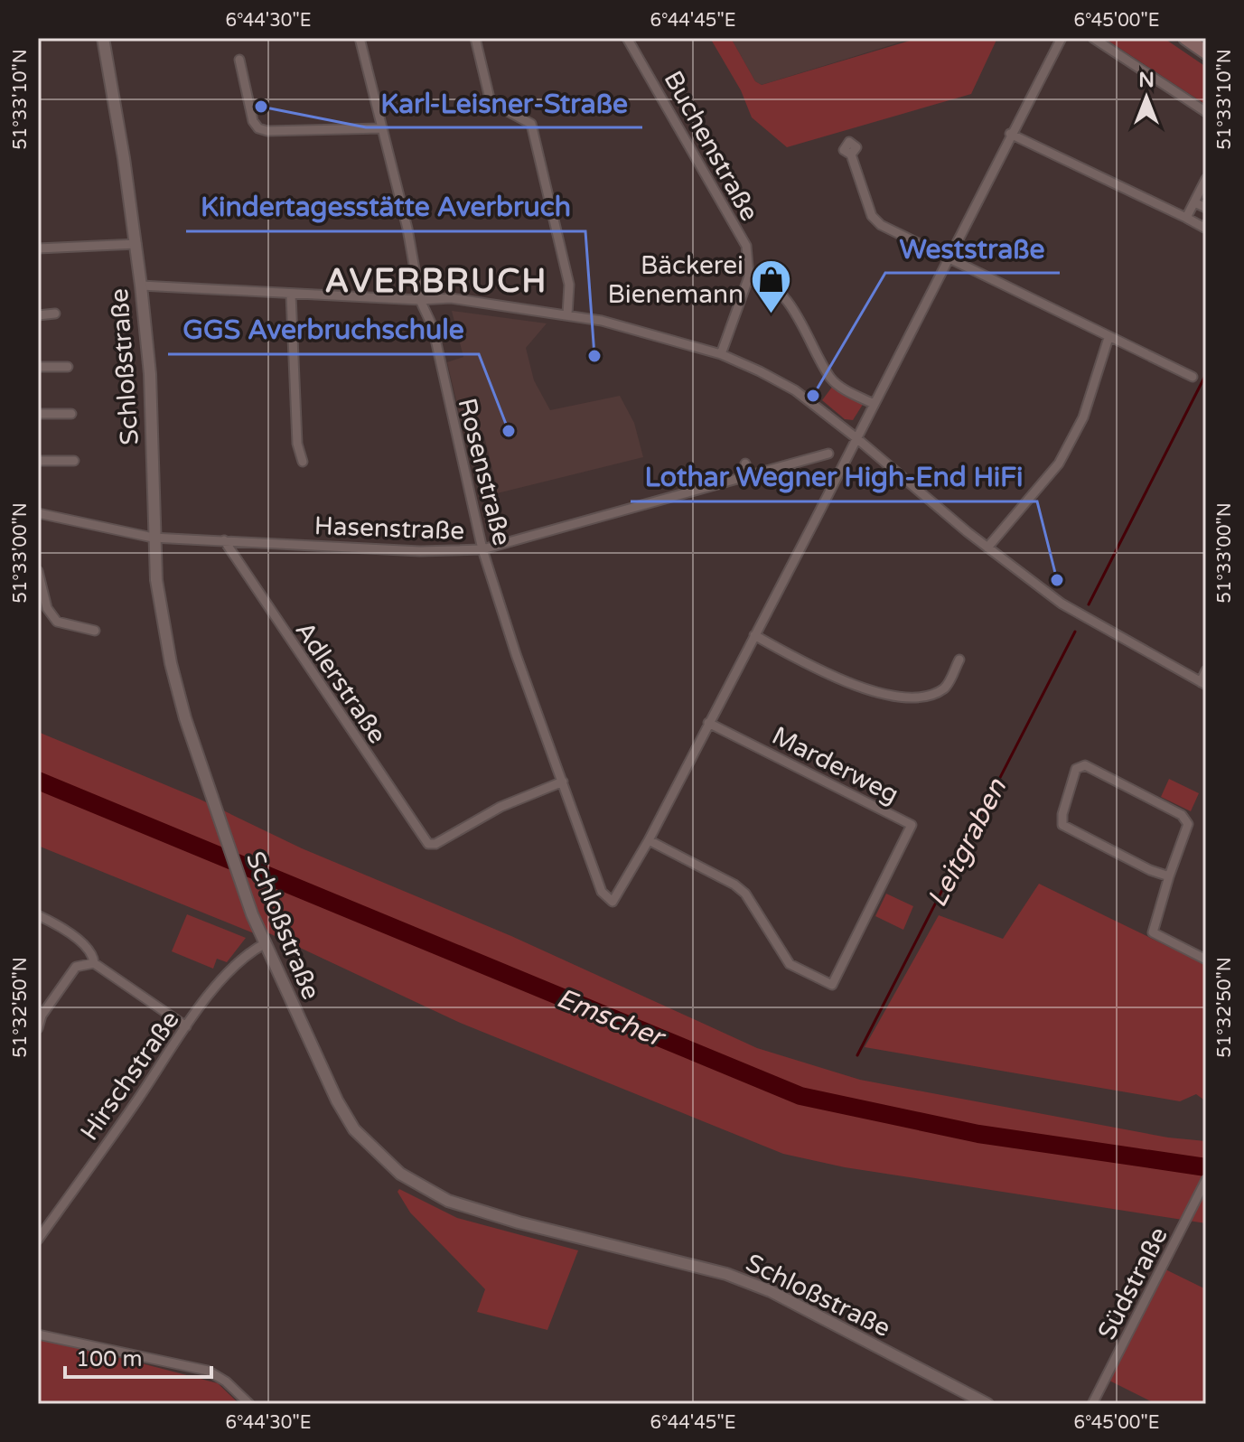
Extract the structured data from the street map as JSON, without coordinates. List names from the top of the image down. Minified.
{"streets":{"street":["Buchenstraße","Schloßstraße","Rosenstraße","Hasenstraße","Adlerstraße","Marderweg","Hirschstraße","Südstraße"]},"crossings":[["Schloßstraße","Hasenstraße"],["Schloßstraße","Hirschstraße"],["Rosenstraße","Hasenstraße"],["Rosenstraße","Adlerstraße"],["Rosenstraße","Marderweg"],["Hasenstraße","Adlerstraße"]],"districts":["AVERBRUCH"],"water":["Leitgraben","Emscher"],"places":{"other":["Karl-Leisner-Straße","Kindertagesstätte Averbruch","Weststraße","GGS Averbruchschule","Lothar Wegner High-End HiFi"],"shop":["Bäckerei Bienemann"]},"scale_bar":"100 m","north":"top","coordinates":["6°44'30\"E","6°44'45\"E","6°45'00\"E","51°33'10\"N","51°33'00\"N","51°32'50\"N"]}
